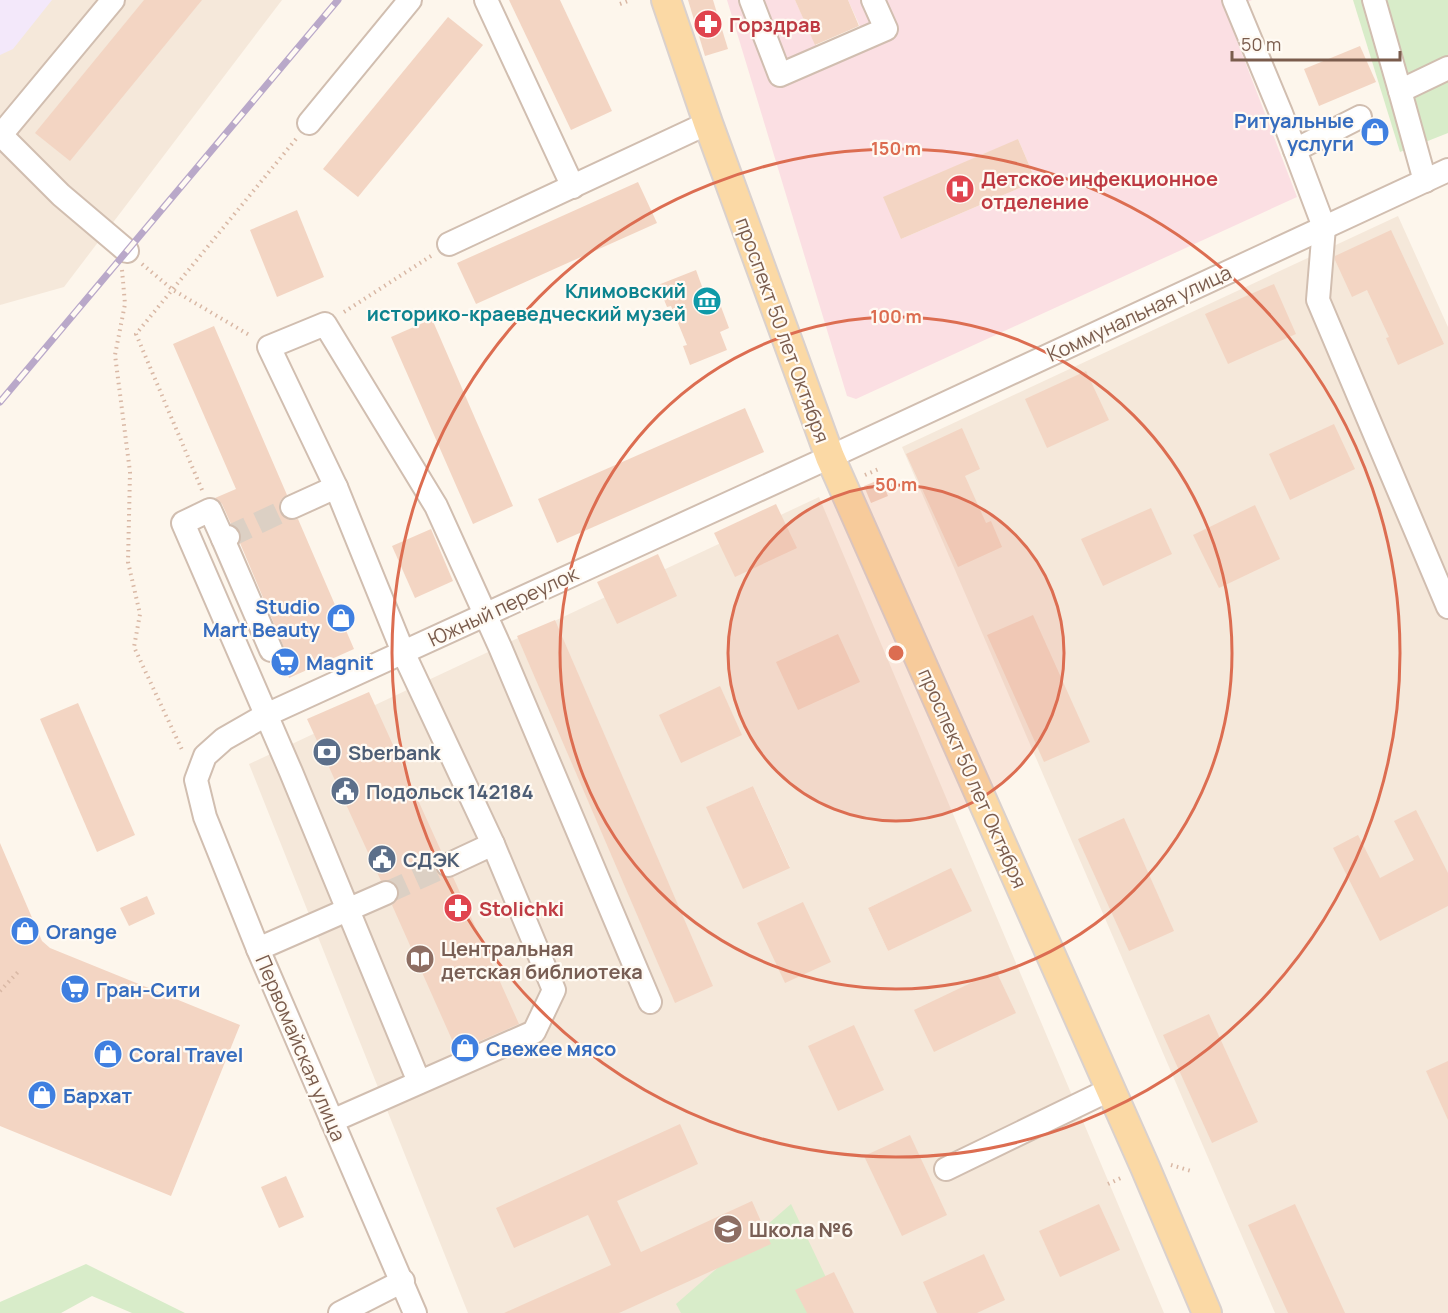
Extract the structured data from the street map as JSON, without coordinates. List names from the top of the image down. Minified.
{"streets":{"main road":["проспект 50 лет Октября"],"street":["Коммунальная улица","Южный переулок","Первомайская улица"]},"crossings":[["Коммунальная улица","проспект 50 лет Октября"],["Коммунальная улица","Южный переулок"],["проспект 50 лет Октября","Южный переулок"],["Южный переулок","Первомайская улица"]],"places":{"pharmacy":["Горздрав","Stolichki"],"shop":["Ритуальные услуги","Studio Mart Beauty","Orange","Свежее мясо","Coral Travel","Бархат"],"hospital":["Детское инфекционное отделение"],"museum":["Климовский историко-краеведческий музей"],"supermarket":["Magnit","Гран-Сити"],"bank":["Sberbank"],"public building":["Подольск 142184","СДЭК"],"library":["Центральная детская библиотека"],"school or university":["Школа №6"]},"scale_bar":"50 m","rings":["150 m","100 m","50 m"]}
